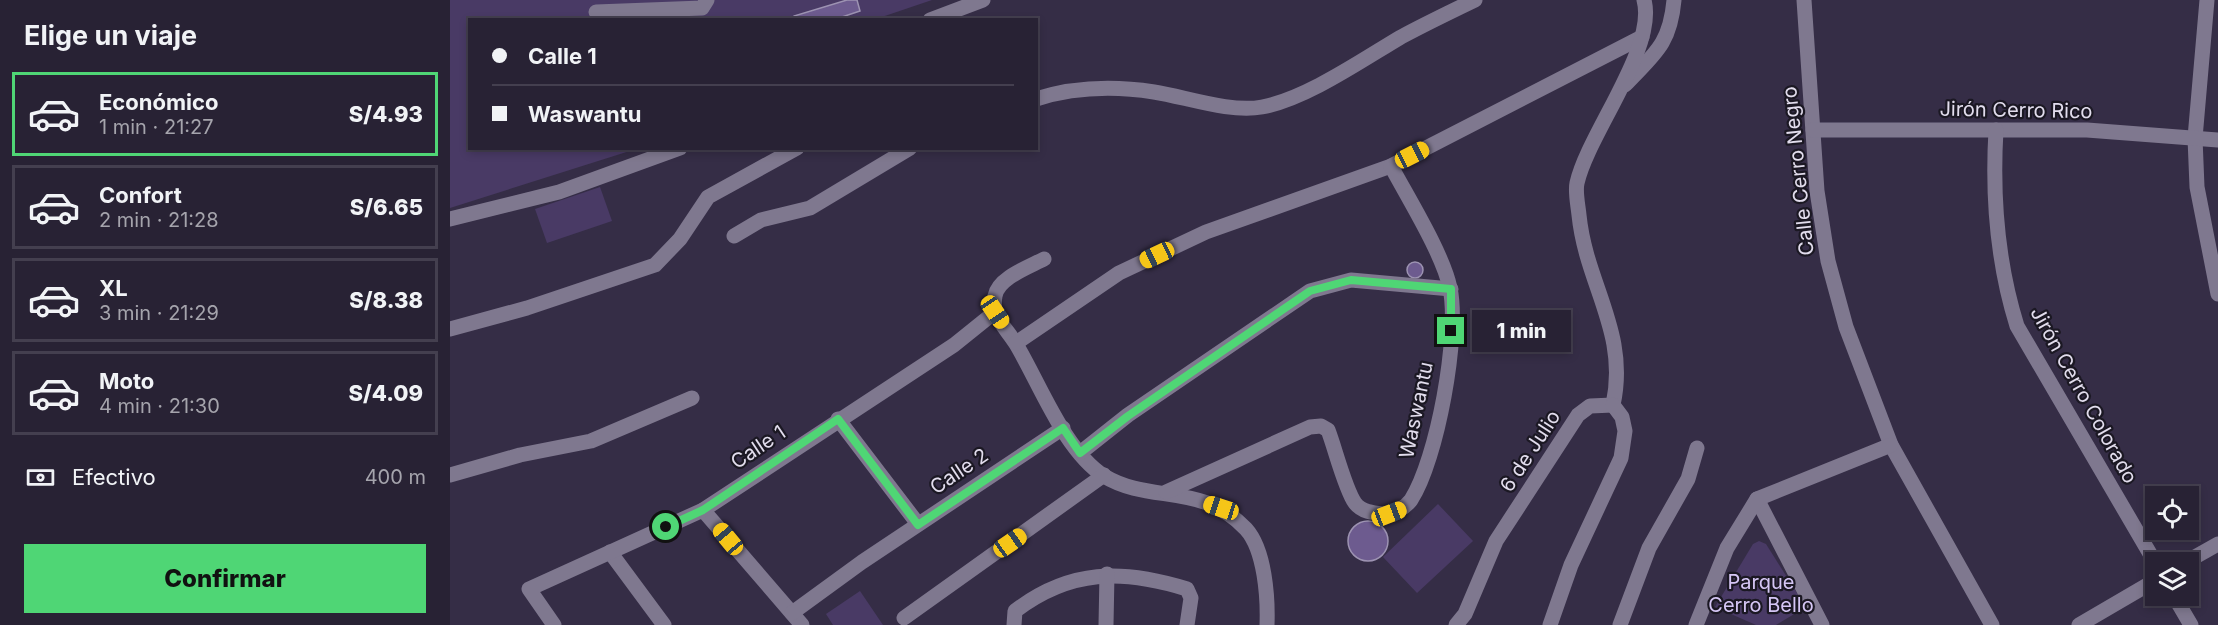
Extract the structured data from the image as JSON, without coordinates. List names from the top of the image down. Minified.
{"streets":{"street":["Jirón Cerro Rico","Calle Cerro Negro","Jirón Cerro Colorado","Waswantu","Calle 1","6 de Julio","Calle 2"]},"crossings":[["Jirón Cerro Rico","Calle Cerro Negro"],["Jirón Cerro Rico","Jirón Cerro Colorado"]],"parks":["Parque Cerro Bello"],"page":{"heading":"Elige un viaje","banner":["Calle 1","Waswantu"],"list":[{"name":"Económico","note":"1 min · 21:27","value":"S/4.93"},{"name":"Confort","note":"2 min · 21:28","value":"S/6.65"},{"name":"XL","note":"3 min · 21:29","value":"S/8.38"},{"name":"Moto","note":"4 min · 21:30","value":"S/4.09"}],"bubble":"1 min","pay":["Efectivo","400 m"],"buttons":"Confirmar"}}
